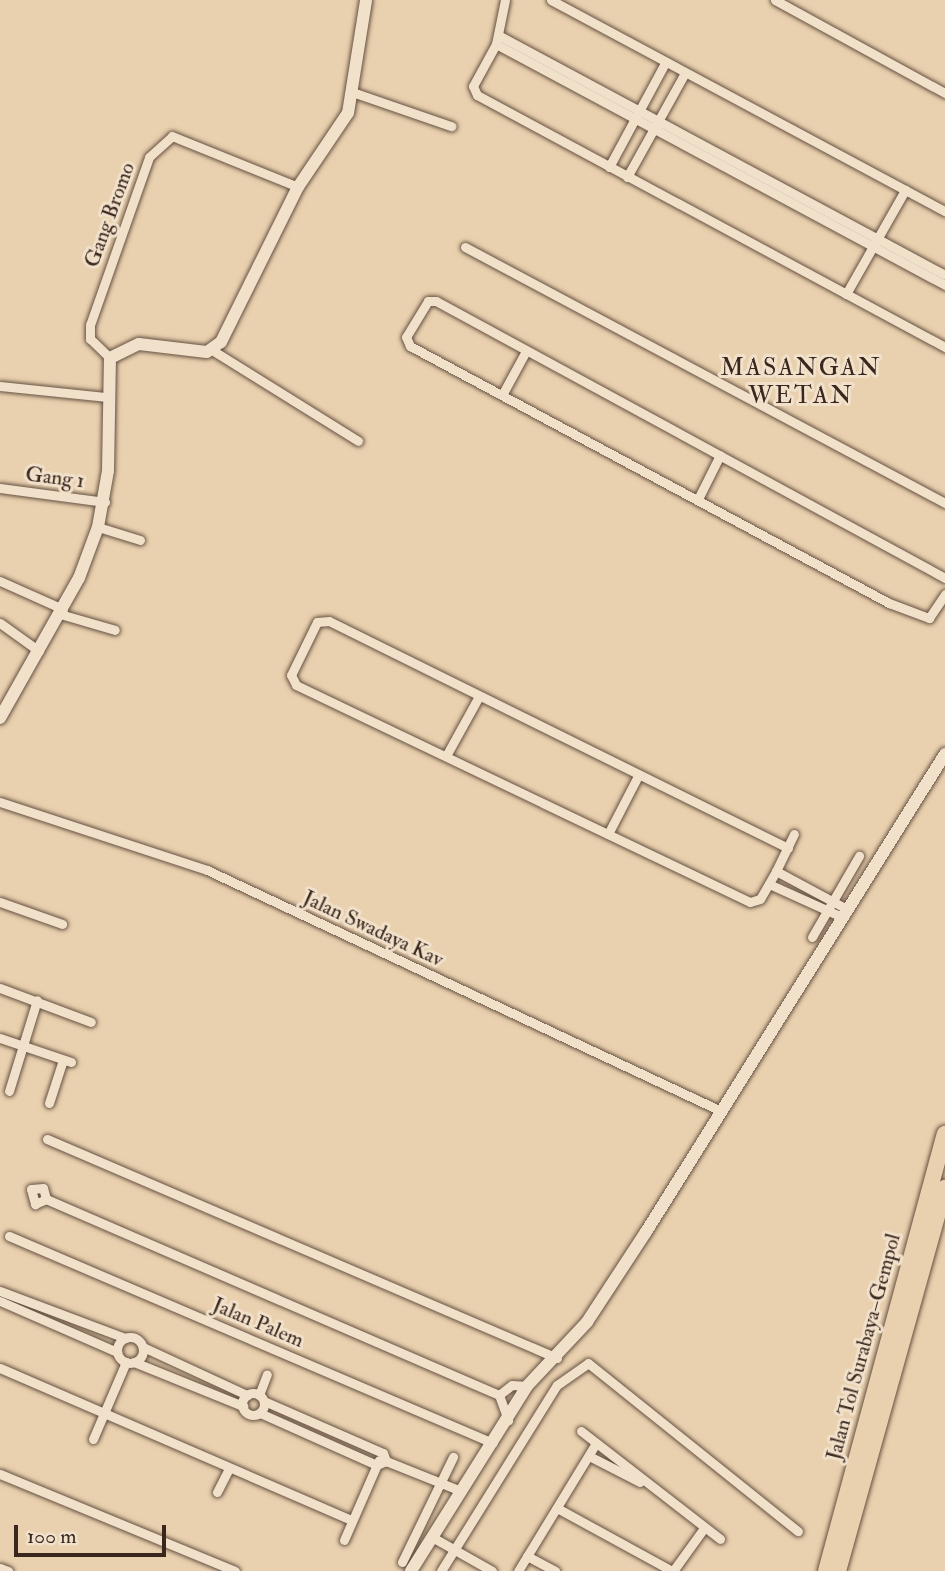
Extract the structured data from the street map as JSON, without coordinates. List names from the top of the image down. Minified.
{"streets":{"highway":["Jalan Tol Surabaya–Gempol"],"street":["Gang Bromo","Gang 1","Jalan Swadaya Kav","Jalan Palem"]},"districts":["MASANGAN WETAN"],"scale_bar":"100 m"}
